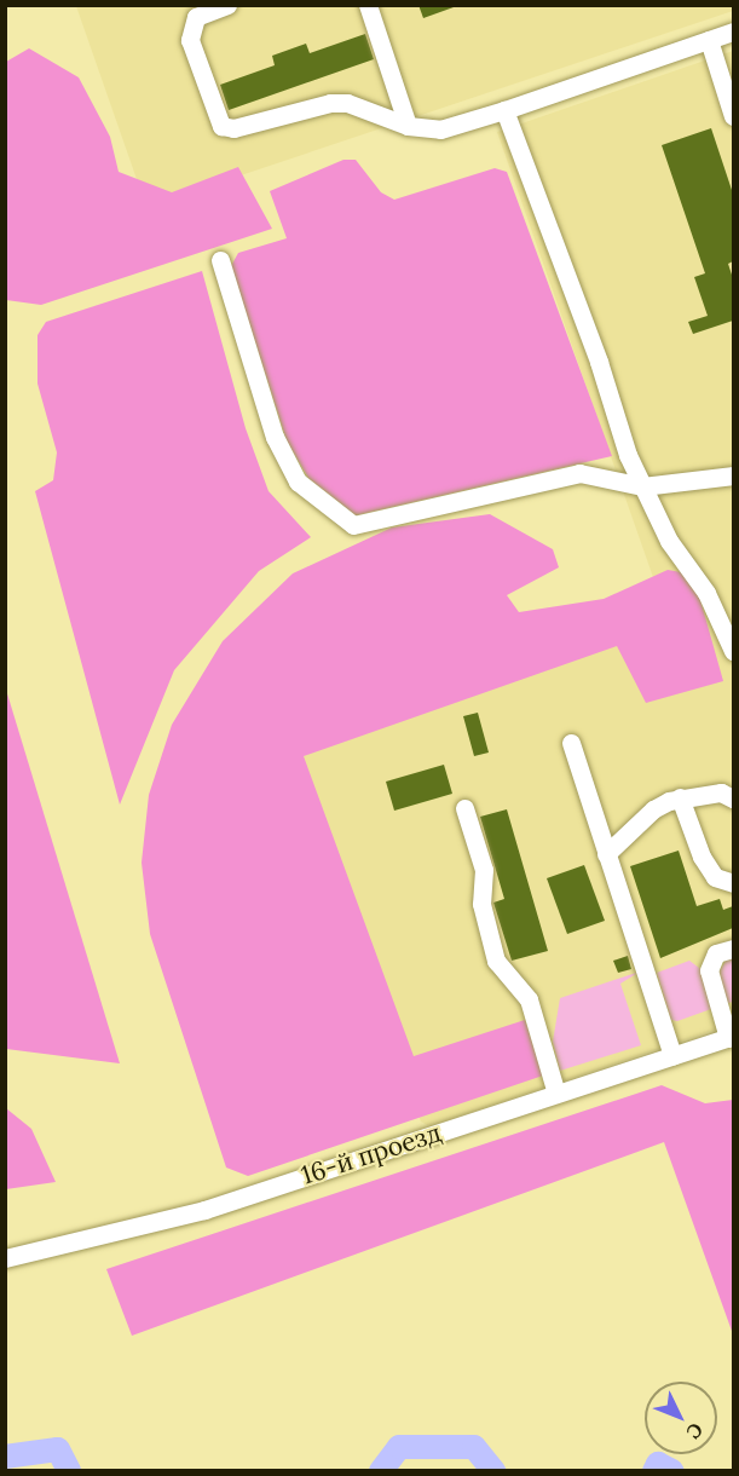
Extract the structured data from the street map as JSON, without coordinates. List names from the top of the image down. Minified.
{"streets":{"street":["16-й проезд"]},"north":"bottom right"}
